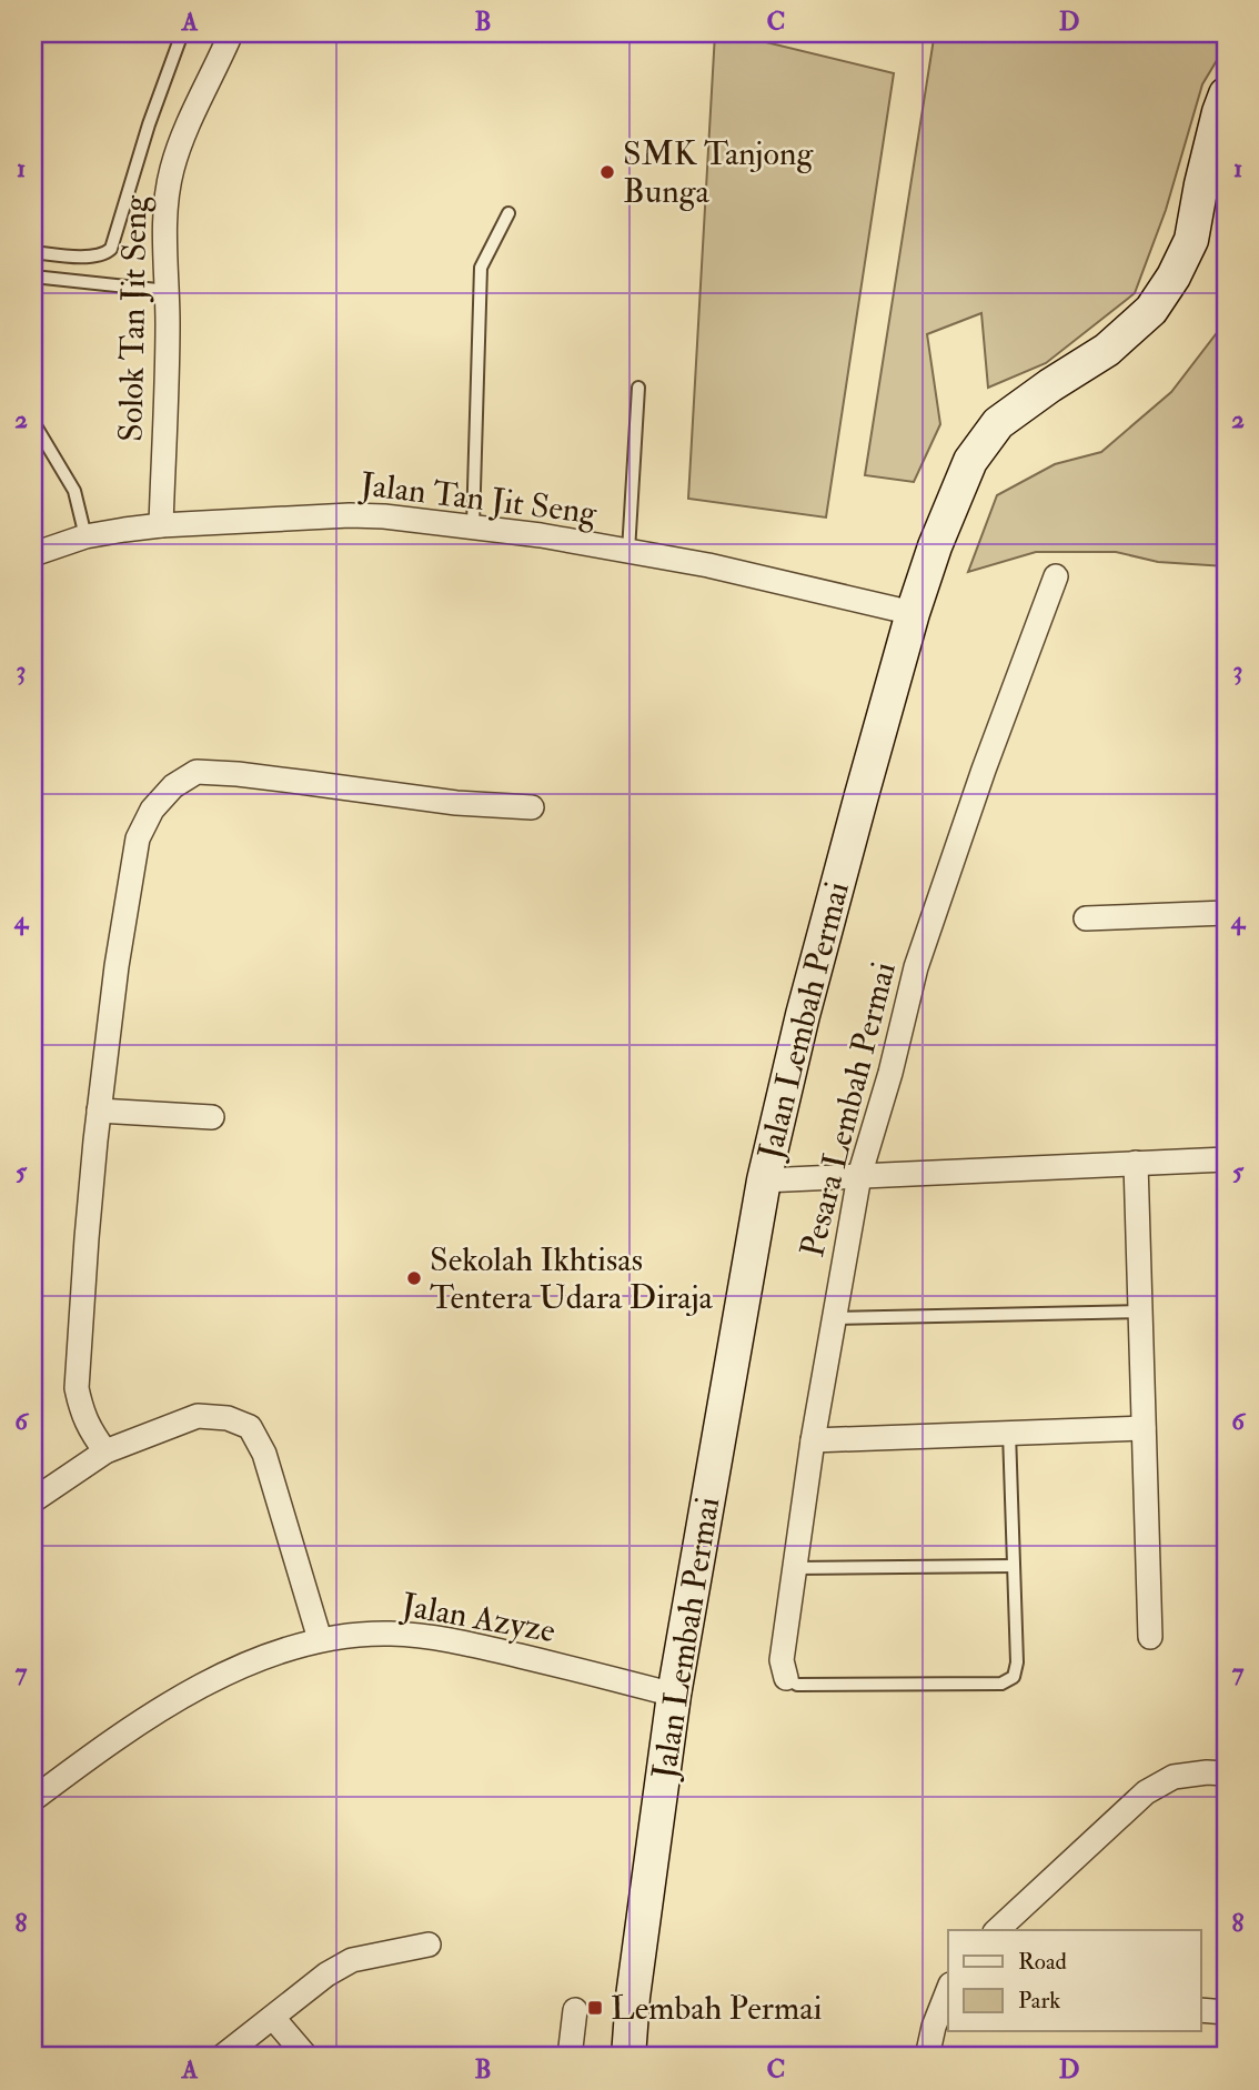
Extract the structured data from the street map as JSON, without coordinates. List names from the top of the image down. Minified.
{"streets":{"main road":["Jalan Lembah Permai"],"street":["Solok Tan Jit Seng","Jalan Tan Jit Seng","Pesara Lembah Permai","Jalan Azyze"]},"crossings":[["Solok Tan Jit Seng","Jalan Tan Jit Seng"],["Jalan Tan Jit Seng","Jalan Lembah Permai"],["Jalan Lembah Permai","Jalan Azyze"]],"places":{"other":["SMK Tanjong Bunga","Sekolah Ikhtisas Tentera Udara Diraja"],"transit":["Lembah Permai"]},"legend":["Road","Park"],"grid":{"columns":["A","B","C","D"],"rows":["1","2","3","4","5","6","7","8"]}}
